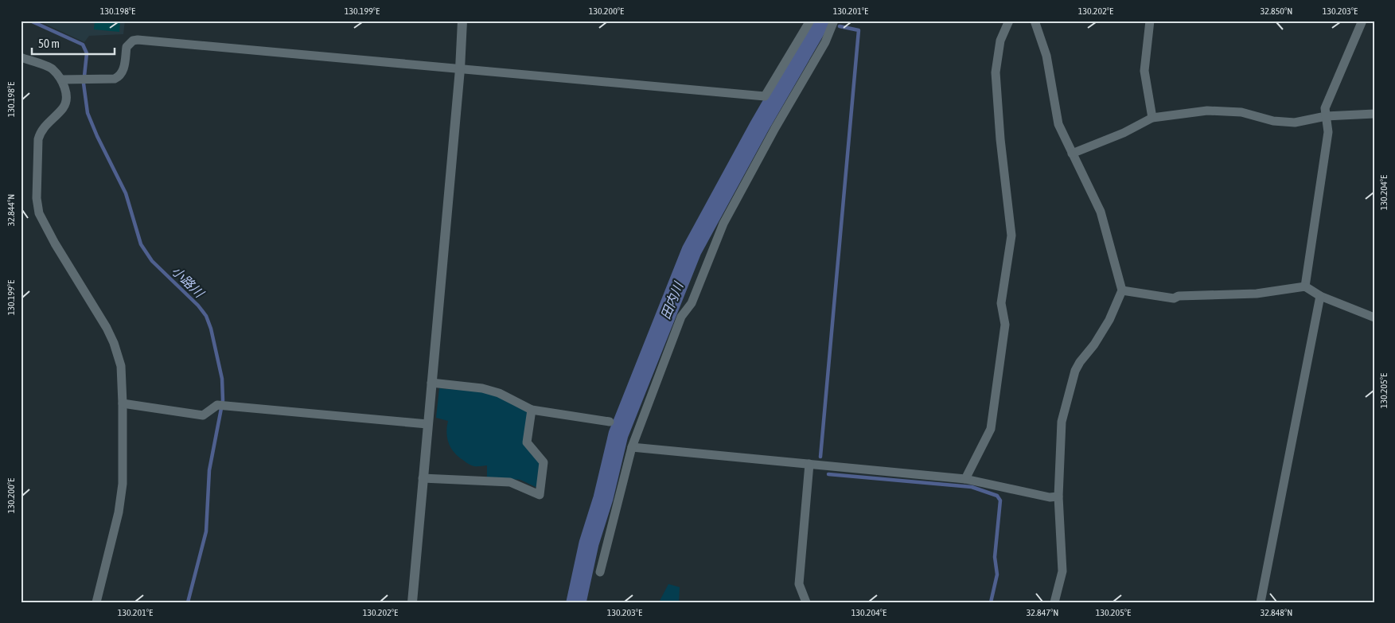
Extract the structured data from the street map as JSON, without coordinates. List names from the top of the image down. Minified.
{"water":["小路川","田内川"],"scale_bar":"50 m","coordinates":["130.198°E","130.199°E","130.200°E","130.201°E","130.202°E","32.850°N","130.203°E","130.204°E","32.844°N","130.205°E","32.847°N","32.848°N"]}
